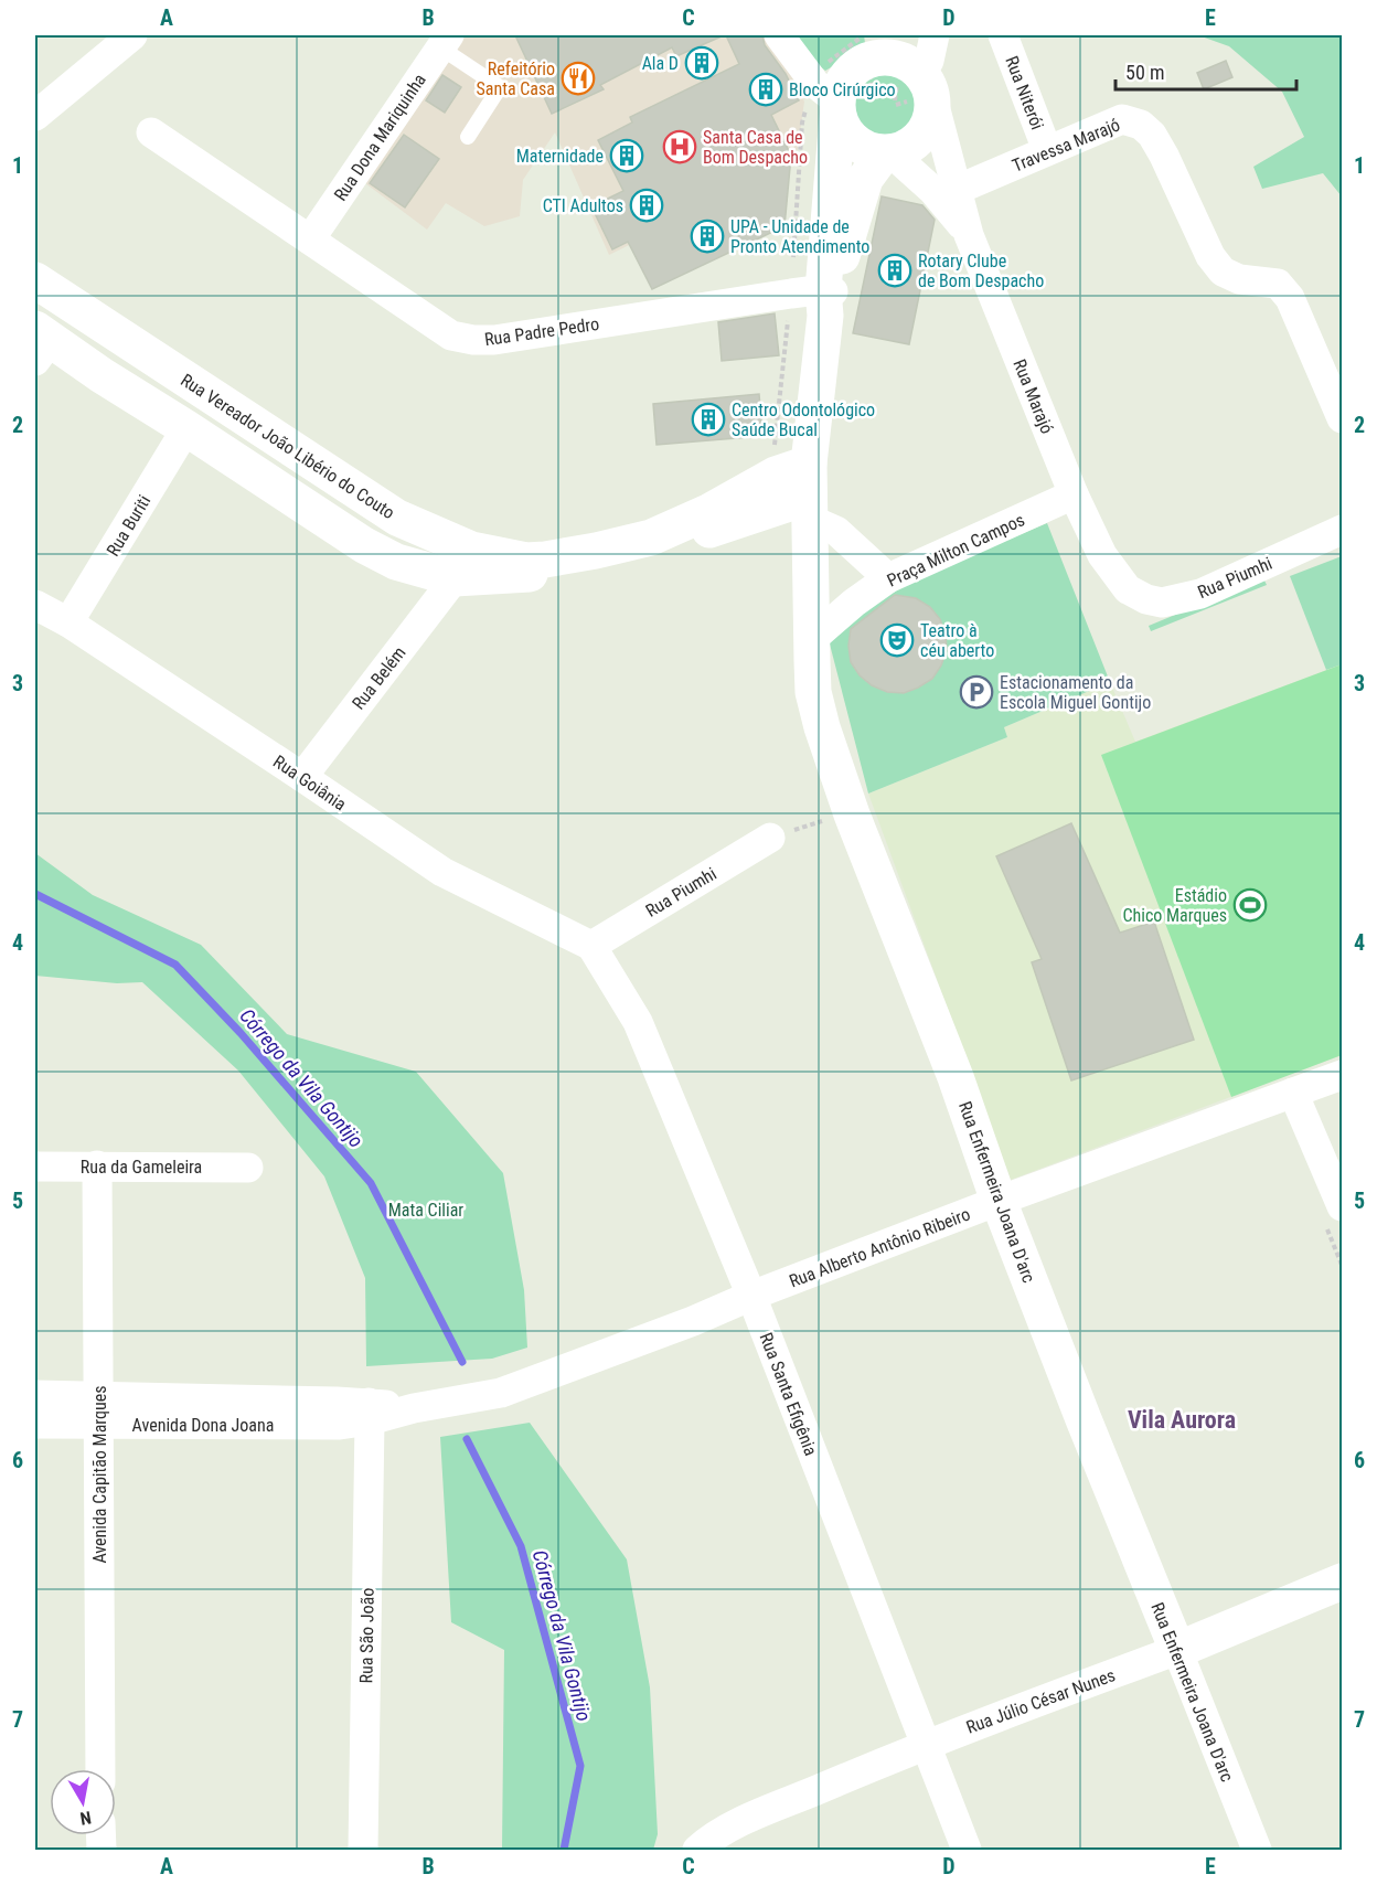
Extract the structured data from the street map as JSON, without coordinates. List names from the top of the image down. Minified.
{"streets":{"main road":["Rua Vereador João Libério do Couto","Rua Enfermeira Joana D'arc","Rua Júlio César Nunes"],"street":["Rua Niterói","Rua Dona Mariquinha","Travessa Marajó","Rua Padre Pedro","Rua Marajó","Rua Buriti","Praça Milton Campos","Rua Piumhi","Rua Belém","Rua Goiânia","Rua da Gameleira","Rua Alberto Antônio Ribeiro","Rua Santa Efigênia","Avenida Dona Joana","Avenida Capitão Marques","Rua São João"]},"crossings":[["Rua Niterói","Travessa Marajó"],["Rua Dona Mariquinha","Rua Padre Pedro"],["Travessa Marajó","Rua Marajó"],["Rua Padre Pedro","Rua Enfermeira Joana D'arc"],["Rua Marajó","Praça Milton Campos"],["Rua Marajó","Rua Piumhi"],["Rua Marajó","Rua Enfermeira Joana D'arc"],["Rua Vereador João Libério do Couto","Rua Buriti"],["Rua Vereador João Libério do Couto","Rua Belém"],["Rua Vereador João Libério do Couto","Rua Enfermeira Joana D'arc"],["Rua Buriti","Rua Goiânia"],["Praça Milton Campos","Rua Enfermeira Joana D'arc"],["Rua Piumhi","Rua Goiânia"],["Rua Piumhi","Rua Santa Efigênia"],["Rua Belém","Rua Goiânia"],["Rua Goiânia","Rua Santa Efigênia"],["Rua da Gameleira","Avenida Capitão Marques"],["Rua Enfermeira Joana D'arc","Rua Alberto Antônio Ribeiro"],["Rua Enfermeira Joana D'arc","Rua Júlio César Nunes"],["Rua Alberto Antônio Ribeiro","Rua Santa Efigênia"],["Rua Alberto Antônio Ribeiro","Avenida Dona Joana"],["Rua Alberto Antônio Ribeiro","Rua São João"],["Rua Santa Efigênia","Rua Júlio César Nunes"],["Avenida Dona Joana","Avenida Capitão Marques"],["Avenida Dona Joana","Rua São João"]],"districts":["Vila Aurora"],"water":["Córrego da Vila Gontijo"],"parks":["Mata Ciliar"],"places":{"building":["Ala D","Bloco Cirúrgico","Maternidade","CTI Adultos","UPA - Unidade de Pronto Atendimento","Rotary Clube de Bom Despacho","Centro Odontológico Saúde Bucal"],"restaurant":["Refeitório Santa Casa"],"hospital":["Santa Casa de Bom Despacho"],"theatre":["Teatro à céu aberto"],"parking":["Estacionamento da Escola Miguel Gontijo"],"sports":["Estádio Chico Marques"]},"scale_bar":"50 m","north":"bottom","grid":{"columns":["A","B","C","D","E"],"rows":["1","2","3","4","5","6","7"]}}
